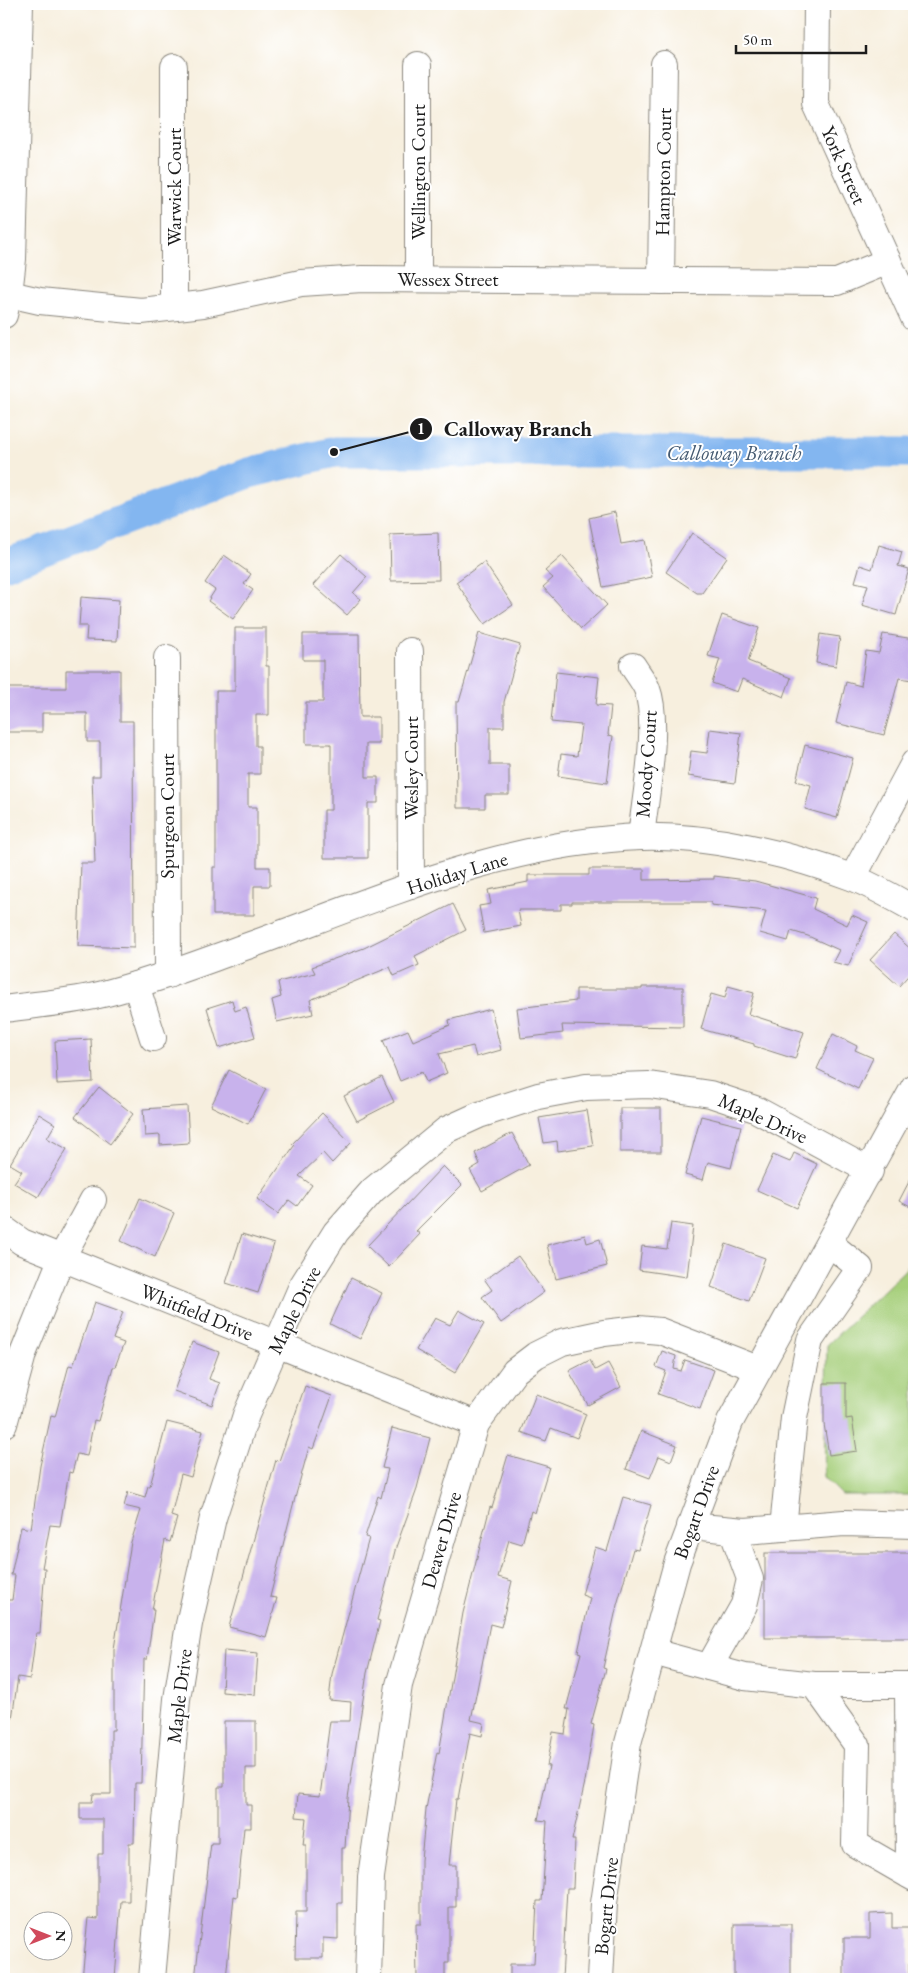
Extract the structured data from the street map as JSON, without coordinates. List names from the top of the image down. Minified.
{"streets":{"street":["York Street","Wellington Court","Hampton Court","Warwick Court","Wessex Street","Moody Court","Wesley Court","Spurgeon Court","Holiday Lane","Maple Drive","Whitfield Drive","Bogart Drive","Deaver Drive"]},"crossings":[["York Street","Wessex Street"],["Wellington Court","Wessex Street"],["Hampton Court","Wessex Street"],["Warwick Court","Wessex Street"],["Moody Court","Holiday Lane"],["Wesley Court","Holiday Lane"],["Spurgeon Court","Holiday Lane"],["Maple Drive","Whitfield Drive"],["Maple Drive","Bogart Drive"],["Whitfield Drive","Deaver Drive"],["Bogart Drive","Deaver Drive"]],"water":["Calloway Branch"],"places":["Calloway Branch"],"scale_bar":"50 m","north":"right"}
